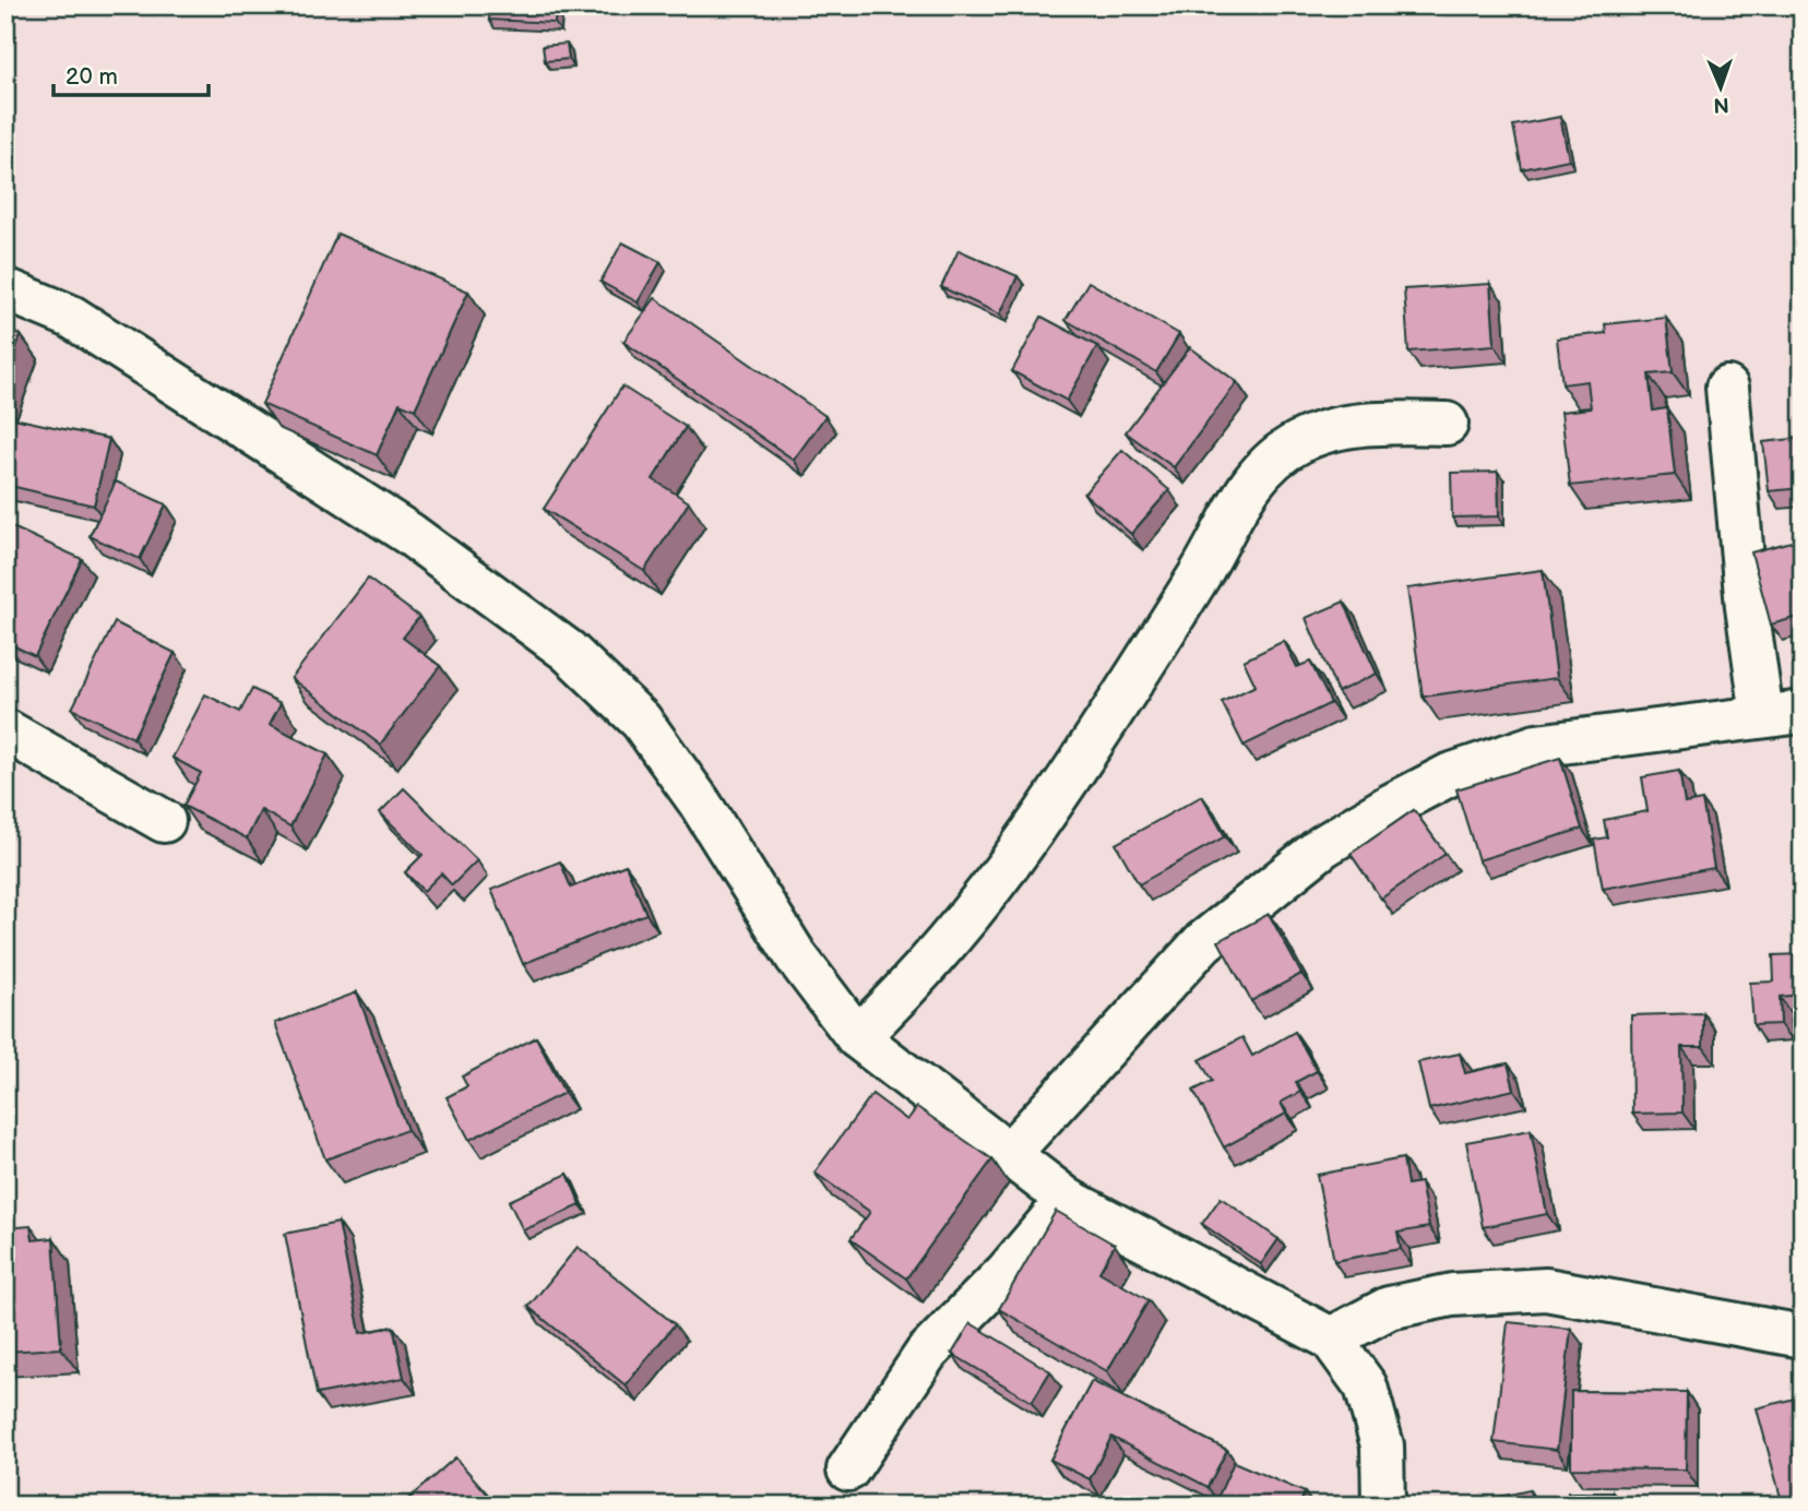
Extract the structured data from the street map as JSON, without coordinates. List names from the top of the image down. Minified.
{"scale_bar":"20 m","north":"bottom"}
